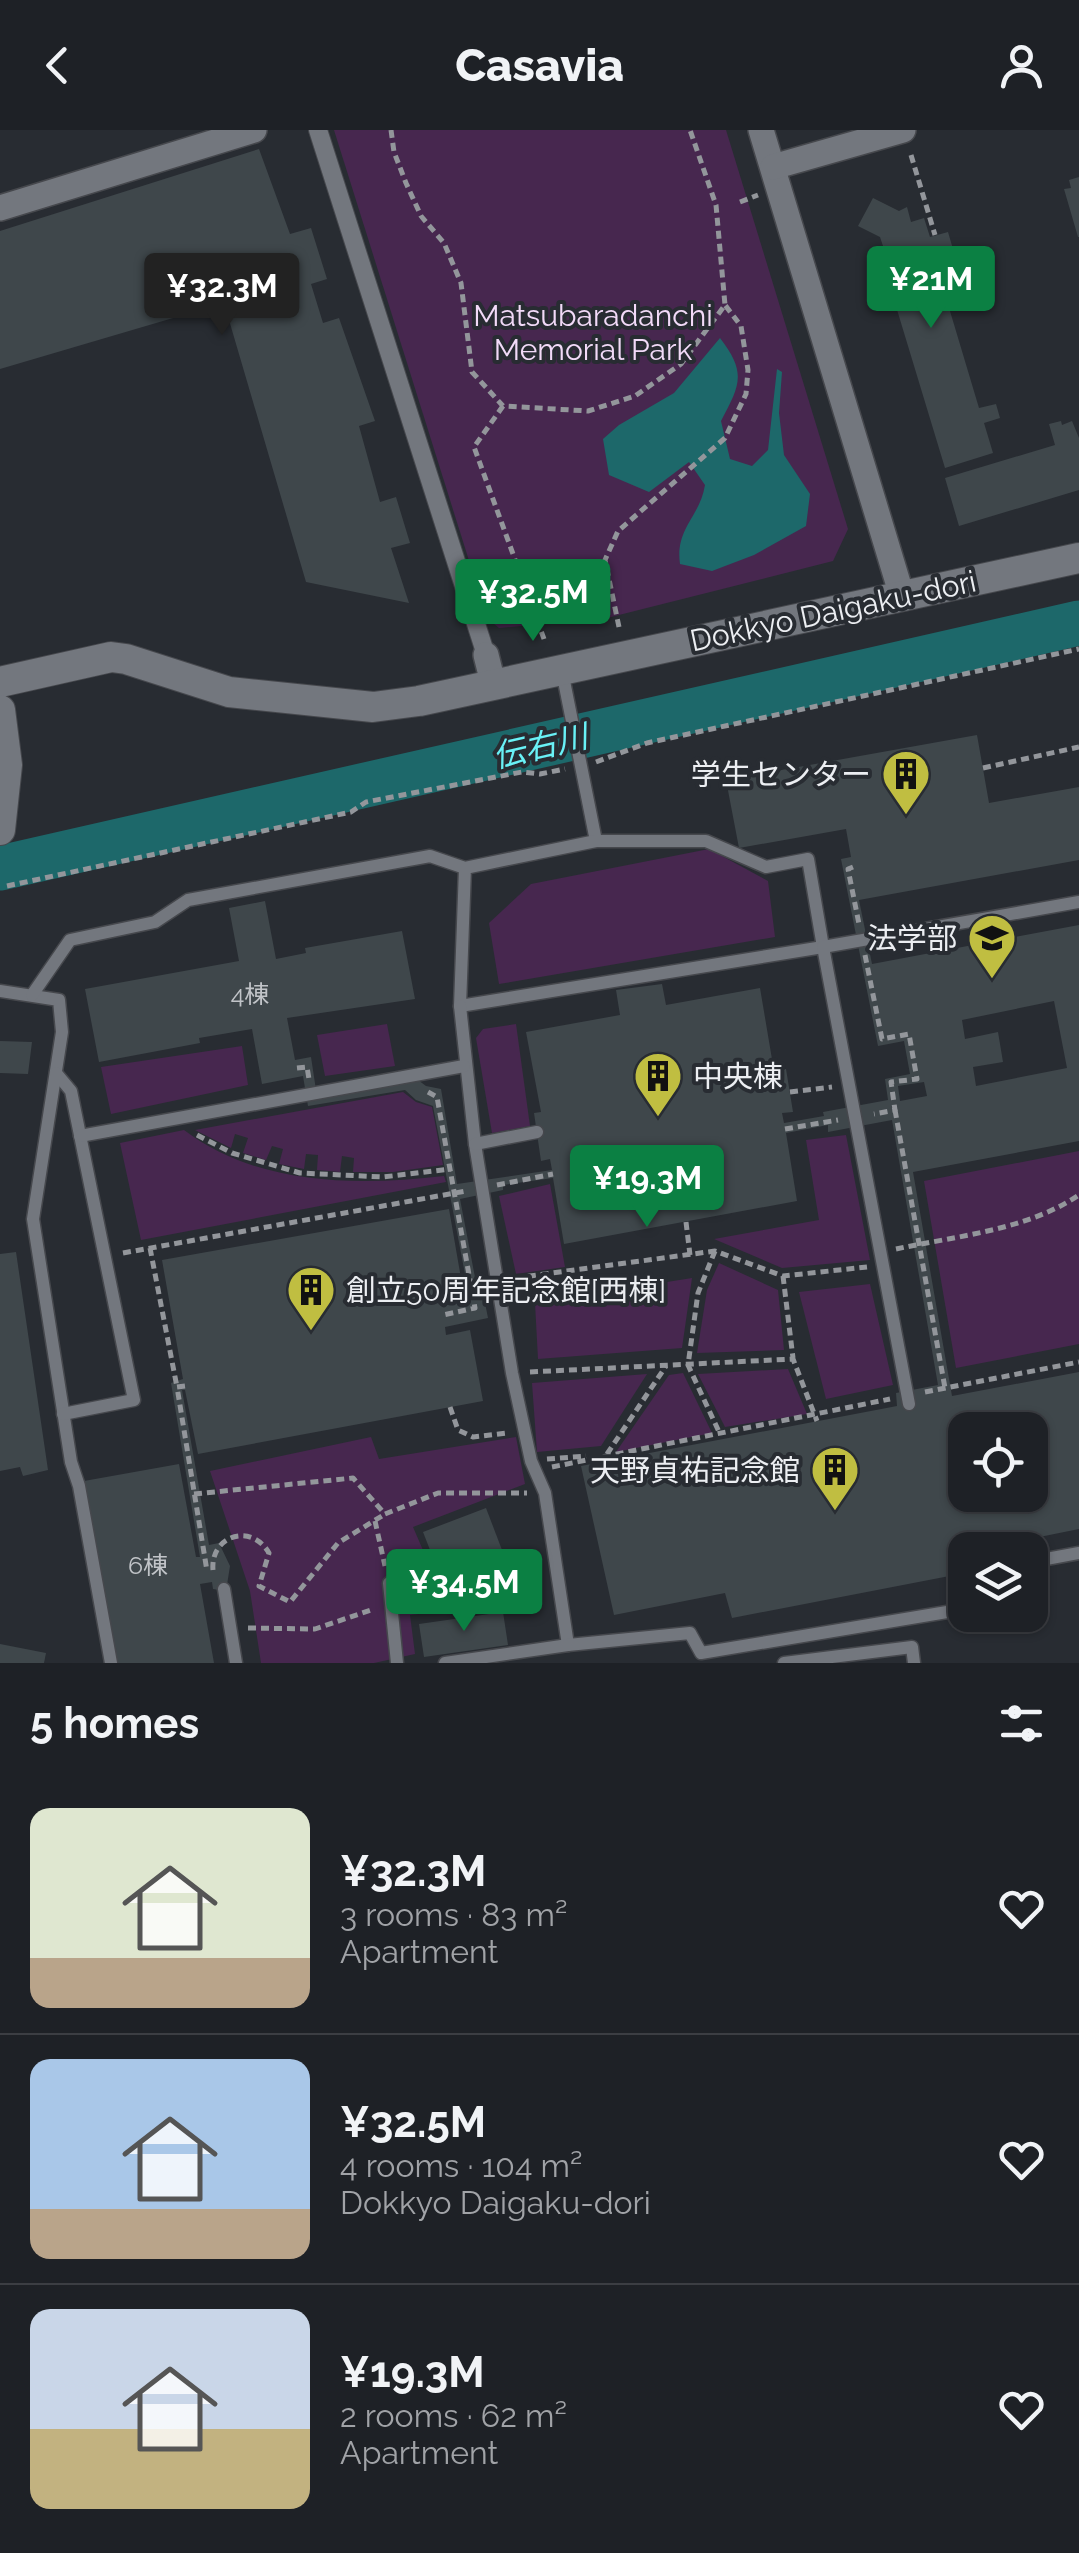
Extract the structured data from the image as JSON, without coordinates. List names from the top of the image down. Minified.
{"streets":{"street":["Dokkyo Daigaku-dori"]},"water":["伝右川"],"parks":["Matsubaradanchi Memorial Park"],"places":{"building":["学生センター","中央棟","創立50周年記念館[西棟]","天野貞祐記念館"],"school or university":["法学部"]},"house_numbers":["4棟","6棟"],"page":{"header":"Casavia","price":["¥21M","¥32.3M","¥32.5M","¥19.3M","¥34.5M"],"heading":"5 homes","list":[{"name":"¥32.3M","note":"3 rooms · 83 m² · Apartment"},{"name":"¥32.5M","note":"4 rooms · 104 m² · Dokkyo Daigaku-dori"},{"name":"¥19.3M","note":"2 rooms · 62 m² · Apartment"}]}}
